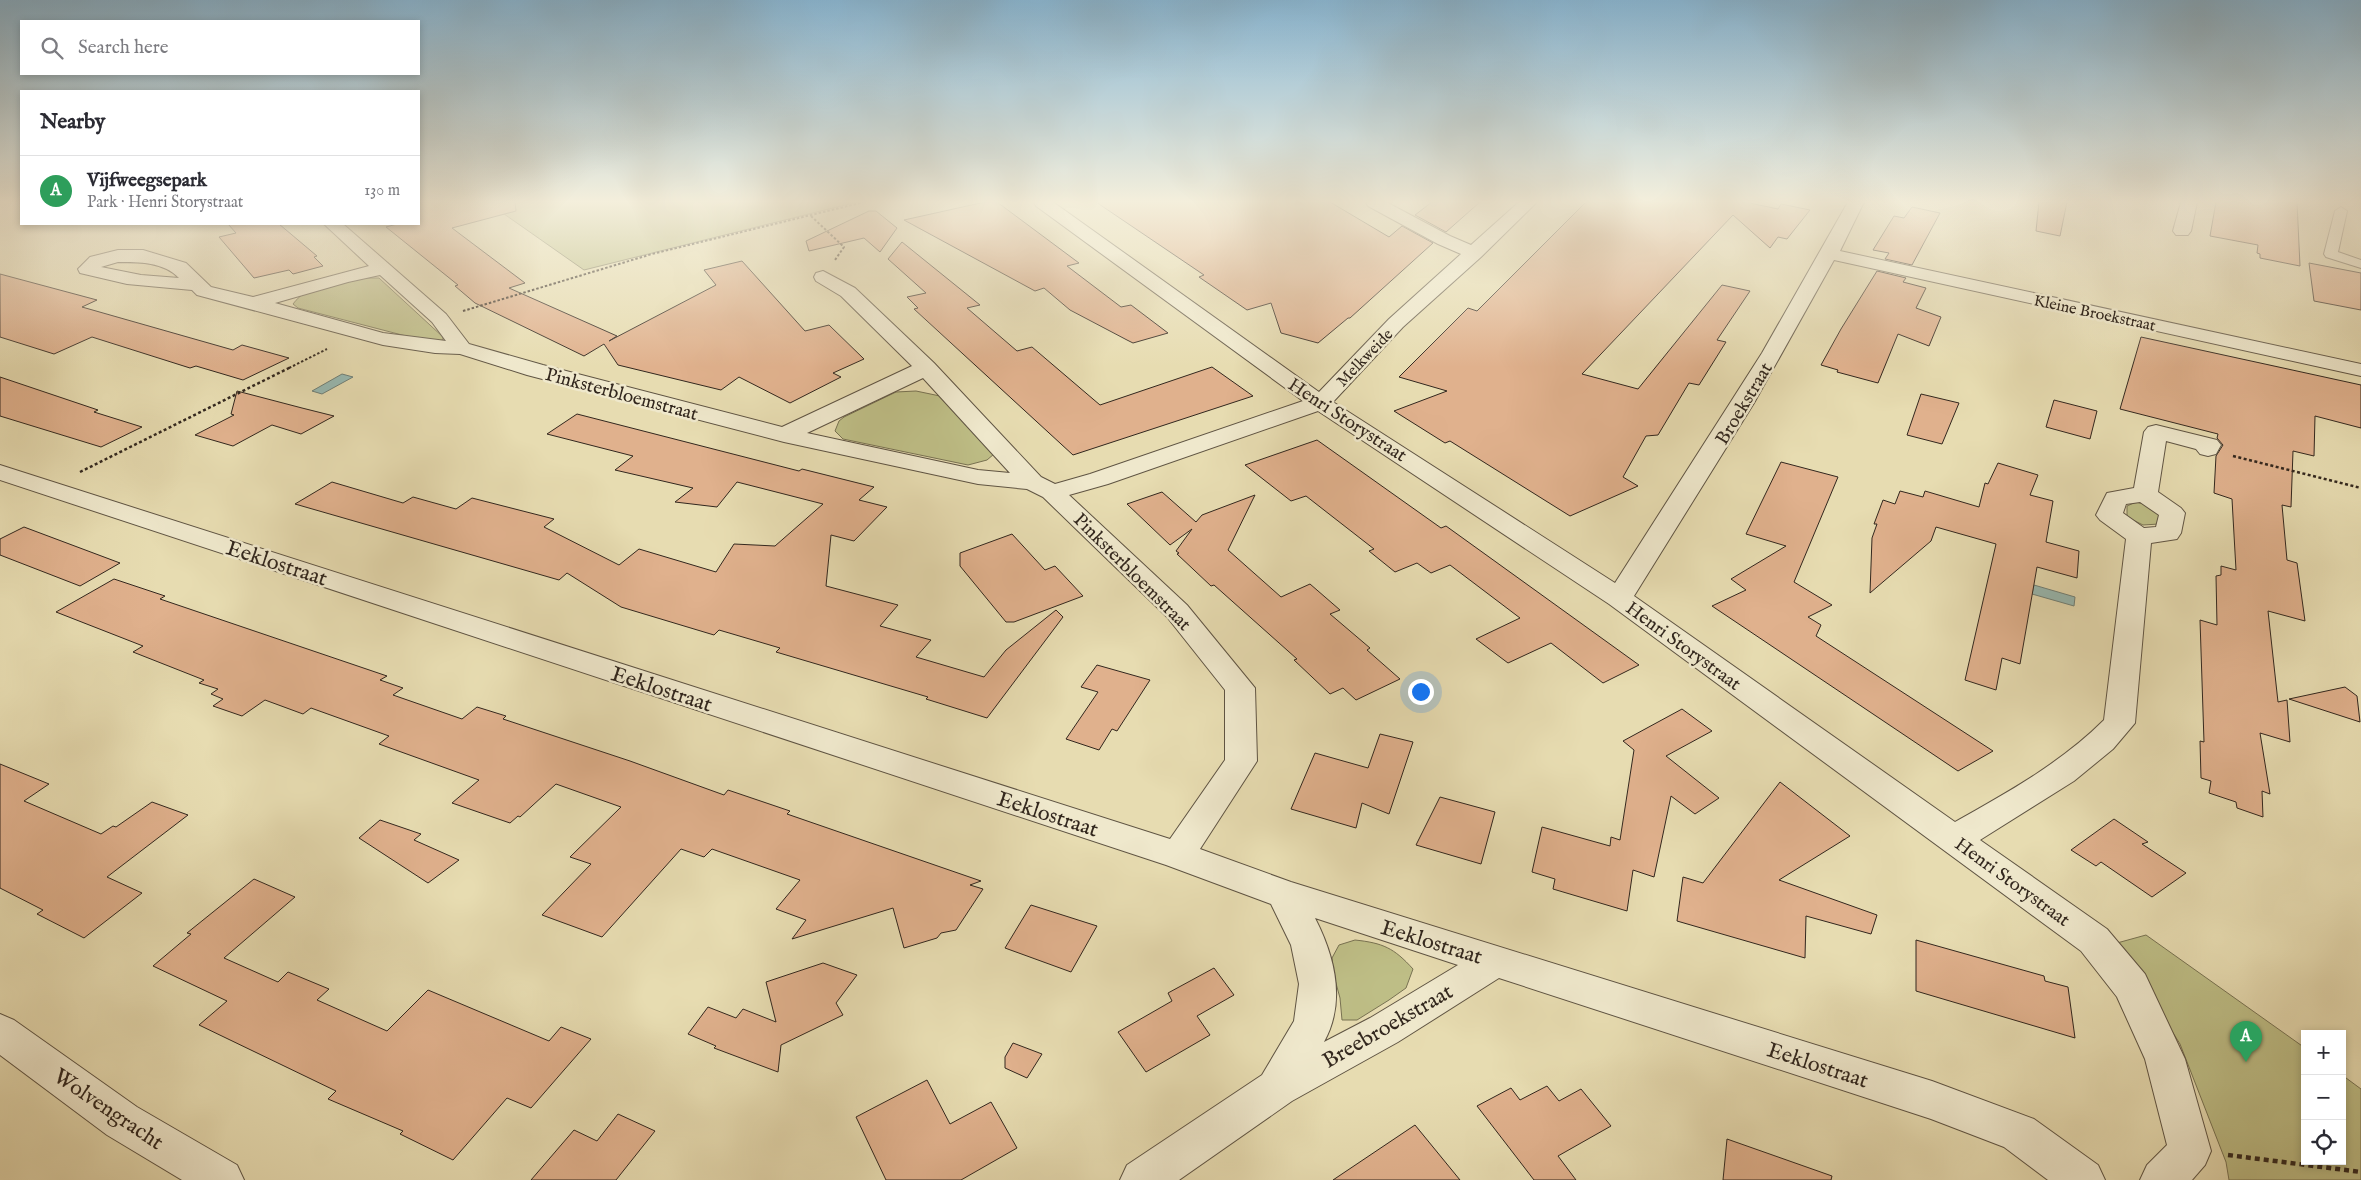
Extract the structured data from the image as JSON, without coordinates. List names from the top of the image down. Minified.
{"streets":{"street":["Kleine Broekstraat","Melkweide","Pinksterbloemstraat","Broekstraat","Henri Storystraat","Eeklostraat","Breebroekstraat","Wolvengracht"]},"crossings":[["Melkweide","Pinksterbloemstraat"],["Melkweide","Henri Storystraat"],["Pinksterbloemstraat","Eeklostraat"],["Broekstraat","Henri Storystraat"],["Eeklostraat","Breebroekstraat"]],"page":{"search":"Search here","heading":"Nearby","list":[{"mark":"A","name":"Vijfweegsepark","note":"Park · Henri Storystraat","value":"130 m"}],"pins":"A","map_buttons":["+","−"]}}
